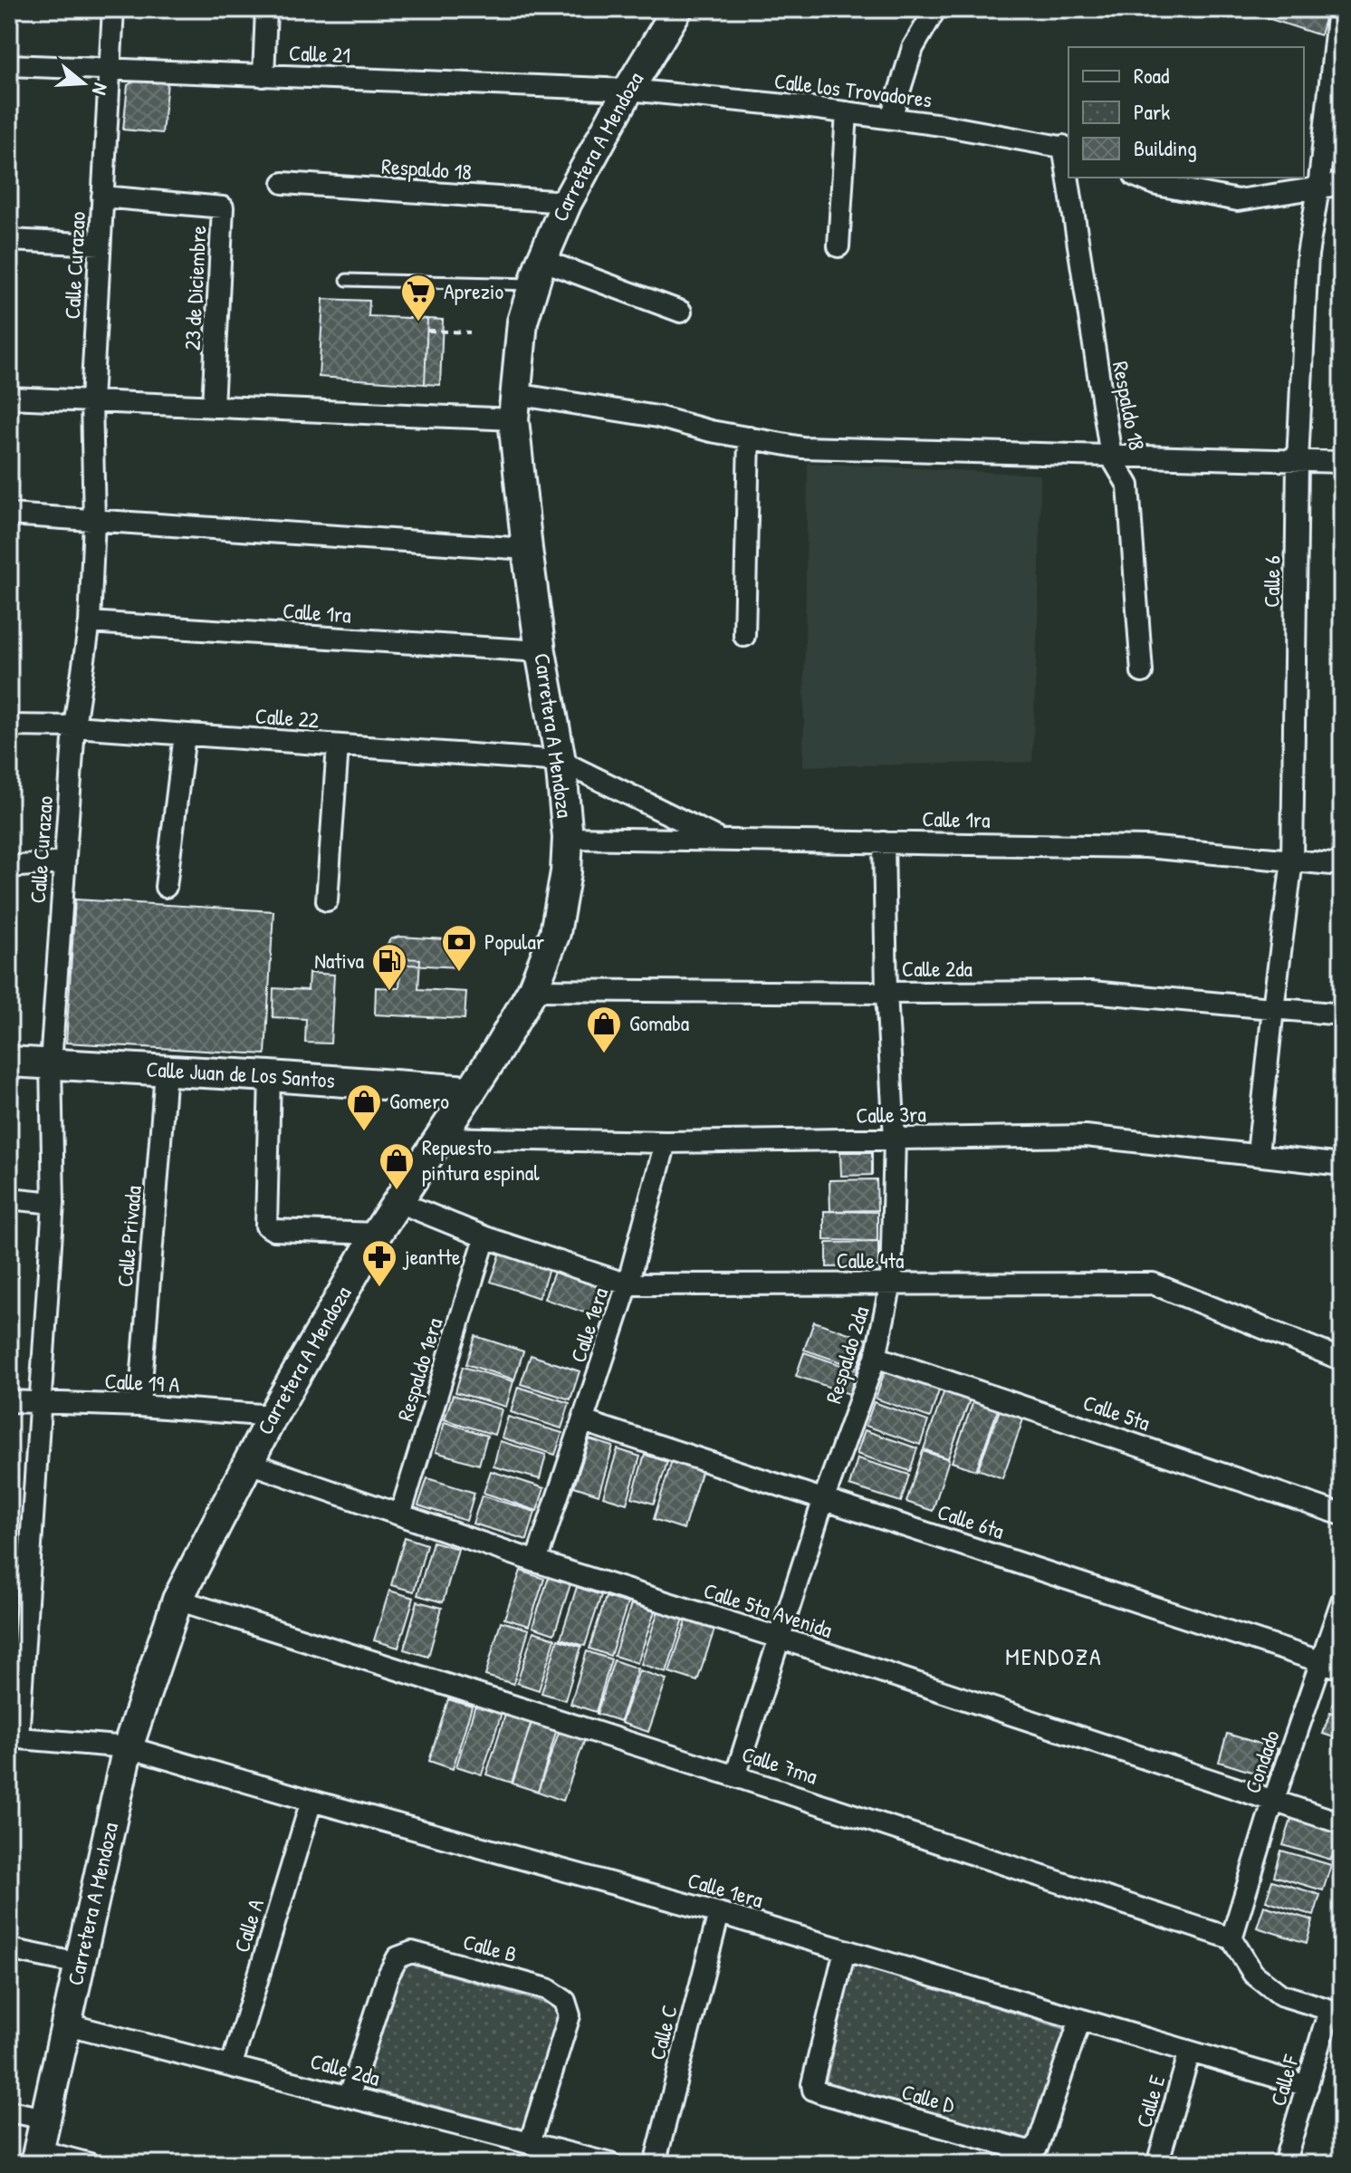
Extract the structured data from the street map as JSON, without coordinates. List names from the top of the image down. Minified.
{"streets":{"street":["Calle 21","Calle los Trovadores","Carretera A Mendoza","Respaldo 18","Calle Curazao","23 de Diciembre","Calle 6","Calle 1ra","Calle 22","Calle 2da","Calle Juan de Los Santos","Calle 3ra","Calle Privada","Calle 4ta","Calle 1era","Respaldo 2da","Respaldo 1era","Calle 19 A","Calle 5ta","Calle 6ta","Calle 5ta Avenida","Condado","Calle 7ma","Calle A","Calle B","Calle C","Calle F","Calle D","Calle E"]},"crossings":[["Calle 21","Calle los Trovadores"],["Calle 21","Carretera A Mendoza"],["Calle 21","Calle Curazao"],["Calle los Trovadores","Carretera A Mendoza"],["Carretera A Mendoza","Respaldo 18"],["Carretera A Mendoza","Calle 1ra"],["Carretera A Mendoza","Calle 22"],["Carretera A Mendoza","Calle 2da"],["Carretera A Mendoza","Calle Juan de Los Santos"],["Carretera A Mendoza","Calle 3ra"],["Carretera A Mendoza","Calle 4ta"],["Carretera A Mendoza","Calle 1era"],["Carretera A Mendoza","Calle 19 A"],["Carretera A Mendoza","Calle 5ta Avenida"],["Carretera A Mendoza","Calle 7ma"],["Calle Curazao","23 de Diciembre"],["Calle Curazao","Calle 1ra"],["Calle Curazao","Calle 22"],["Calle Curazao","Calle Juan de Los Santos"],["Calle Curazao","Calle 1era"],["Calle Curazao","Calle 19 A"],["Calle 6","Calle 1ra"],["Calle 6","Calle 2da"],["Calle 6","Calle 3ra"],["Calle 1ra","Respaldo 2da"],["Calle 2da","Respaldo 2da"],["Calle 2da","Calle A"],["Calle 2da","Calle B"],["Calle Juan de Los Santos","Calle Privada"],["Calle 3ra","Calle 1era"],["Calle 3ra","Respaldo 2da"],["Calle Privada","Calle 19 A"],["Calle 4ta","Calle 1era"],["Calle 4ta","Respaldo 2da"],["Calle 4ta","Respaldo 1era"],["Calle 1era","Calle 6ta"],["Calle 1era","Calle 5ta Avenida"],["Calle 1era","Calle A"],["Calle 1era","Calle C"],["Calle 1era","Calle F"],["Calle 1era","Calle D"],["Calle 1era","Calle E"],["Respaldo 2da","Calle 5ta"],["Respaldo 2da","Calle 6ta"],["Respaldo 2da","Calle 5ta Avenida"],["Respaldo 2da","Calle 7ma"],["Respaldo 1era","Calle 5ta Avenida"],["Calle 6ta","Condado"],["Calle 5ta Avenida","Condado"],["Condado","Calle 7ma"]],"districts":["MENDOZA"],"places":{"supermarket":["Aprezio"],"bank":["Popular"],"fuel station":["Nativa"],"shop":["Gomaba","Gomero","Repuesto pintura espinal"],"pharmacy":["jeantte"]},"legend":["Road","Park","Building"],"north":"right"}
